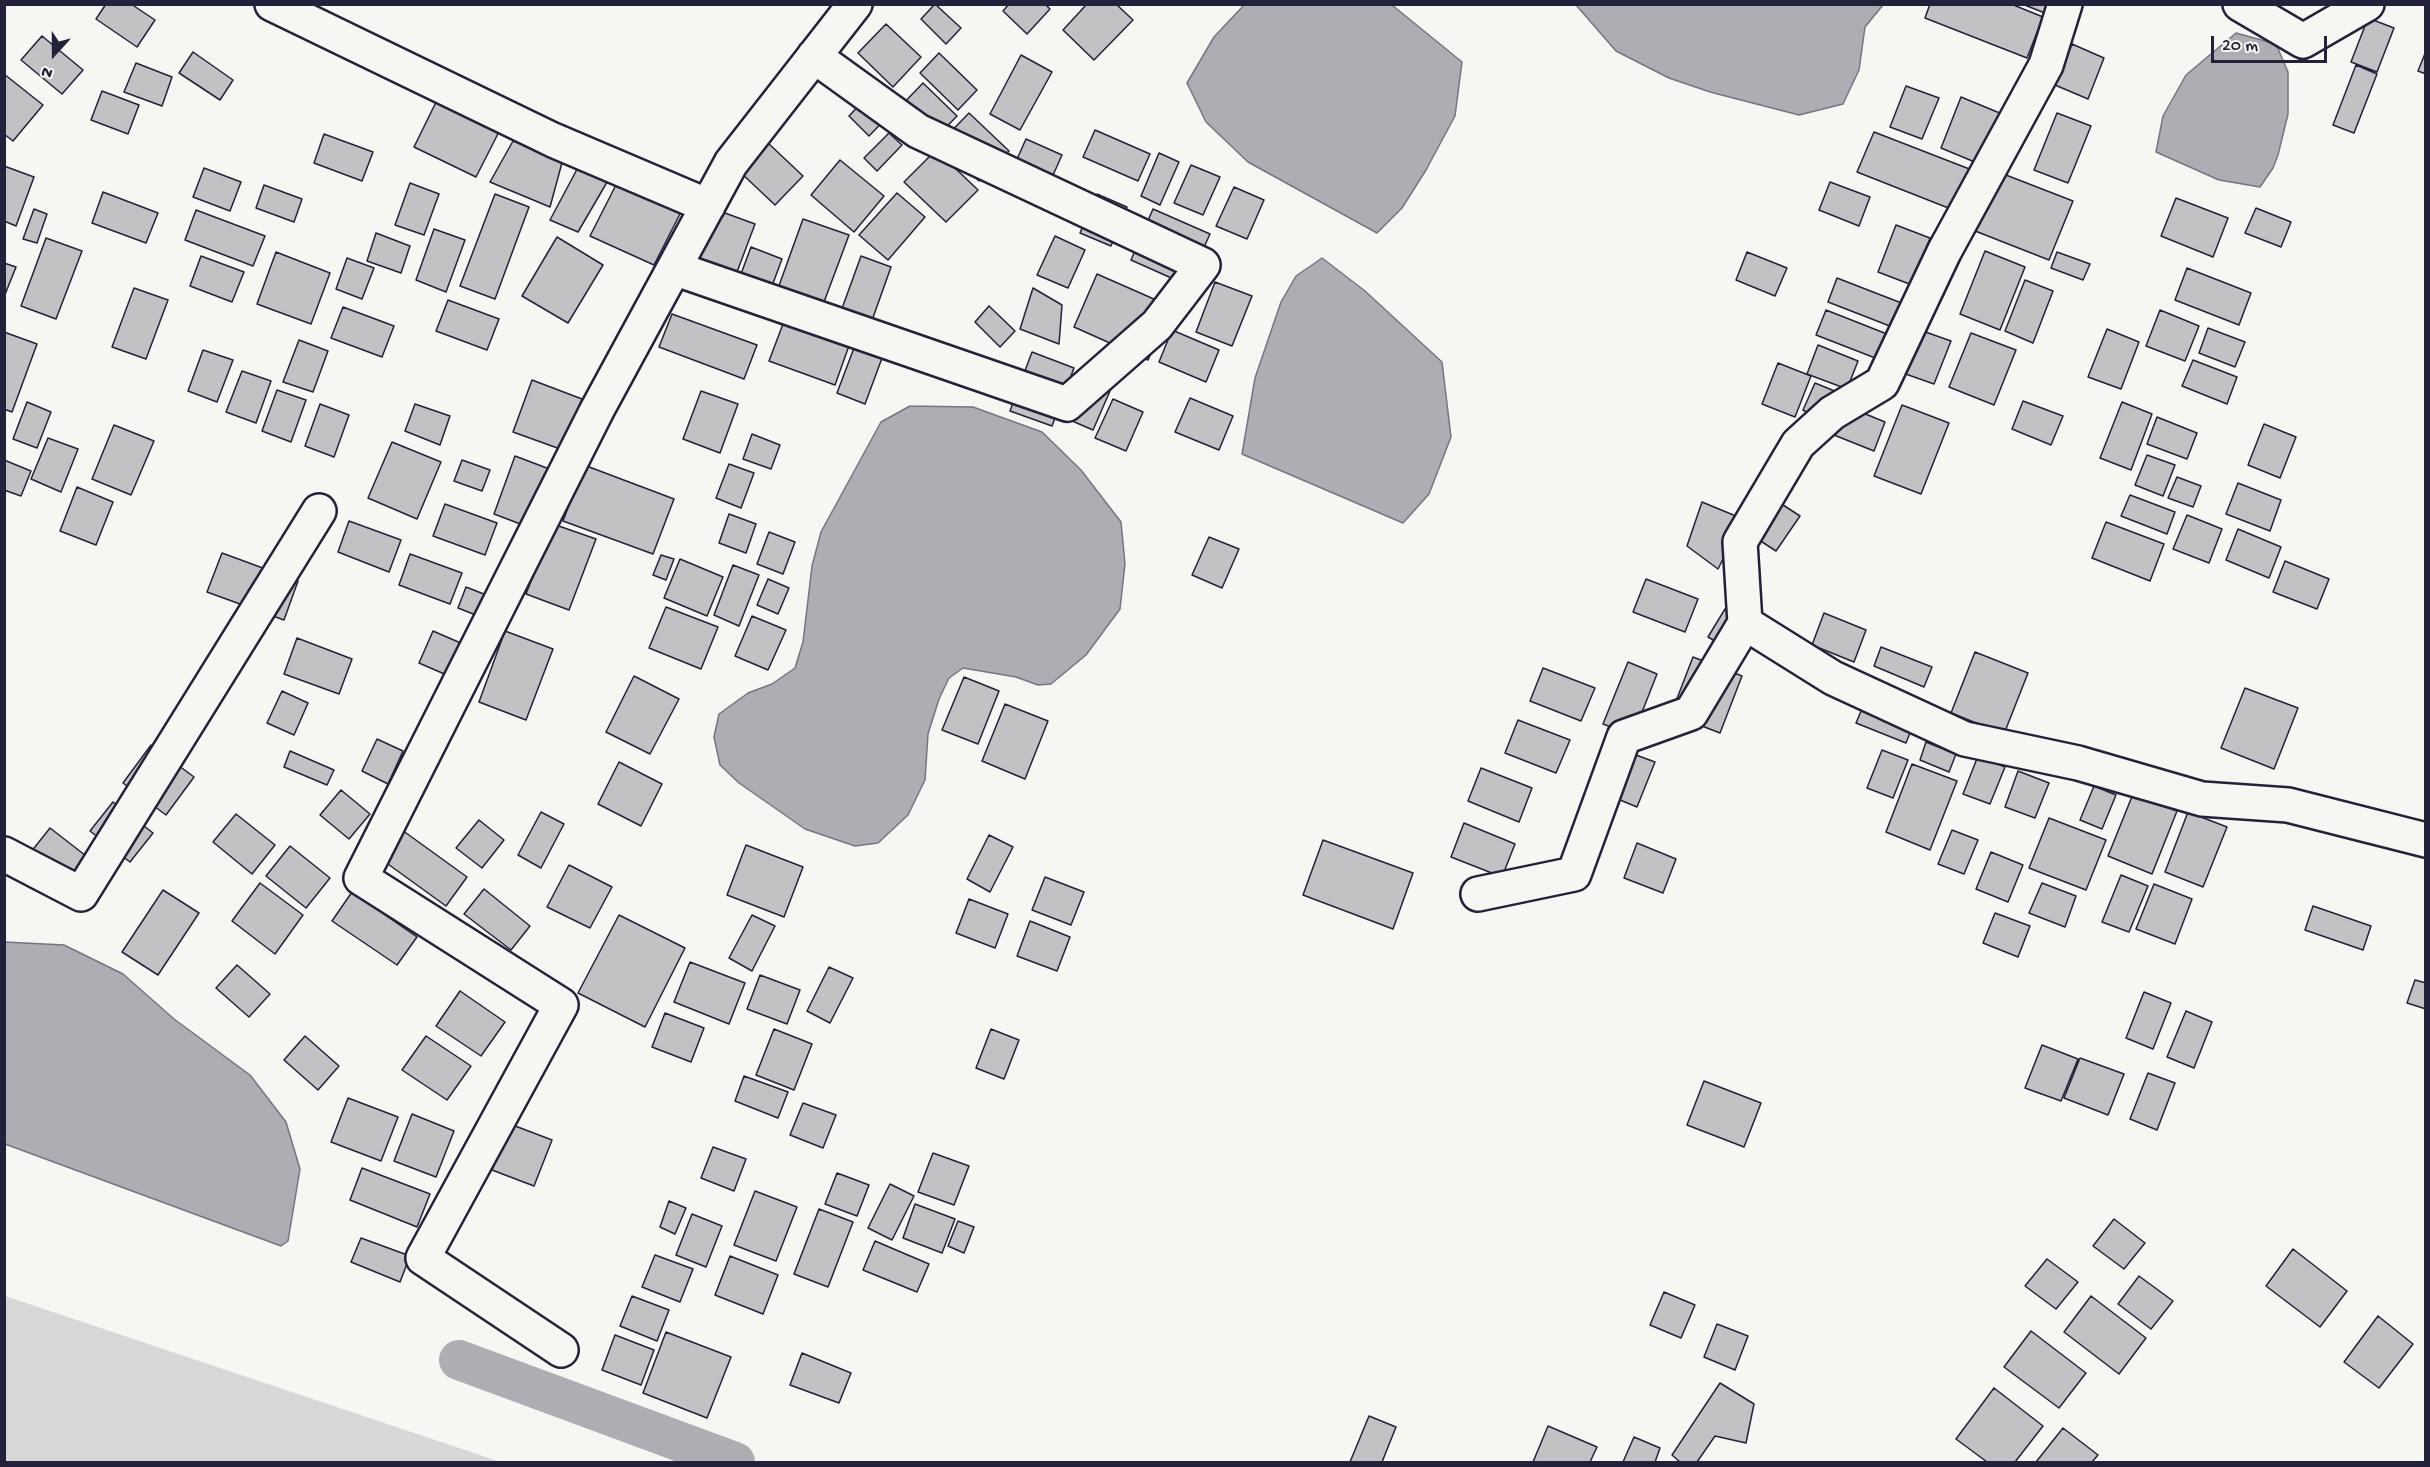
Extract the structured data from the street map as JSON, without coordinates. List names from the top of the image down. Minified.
{"scale_bar":"20 m","north":"bottom"}
